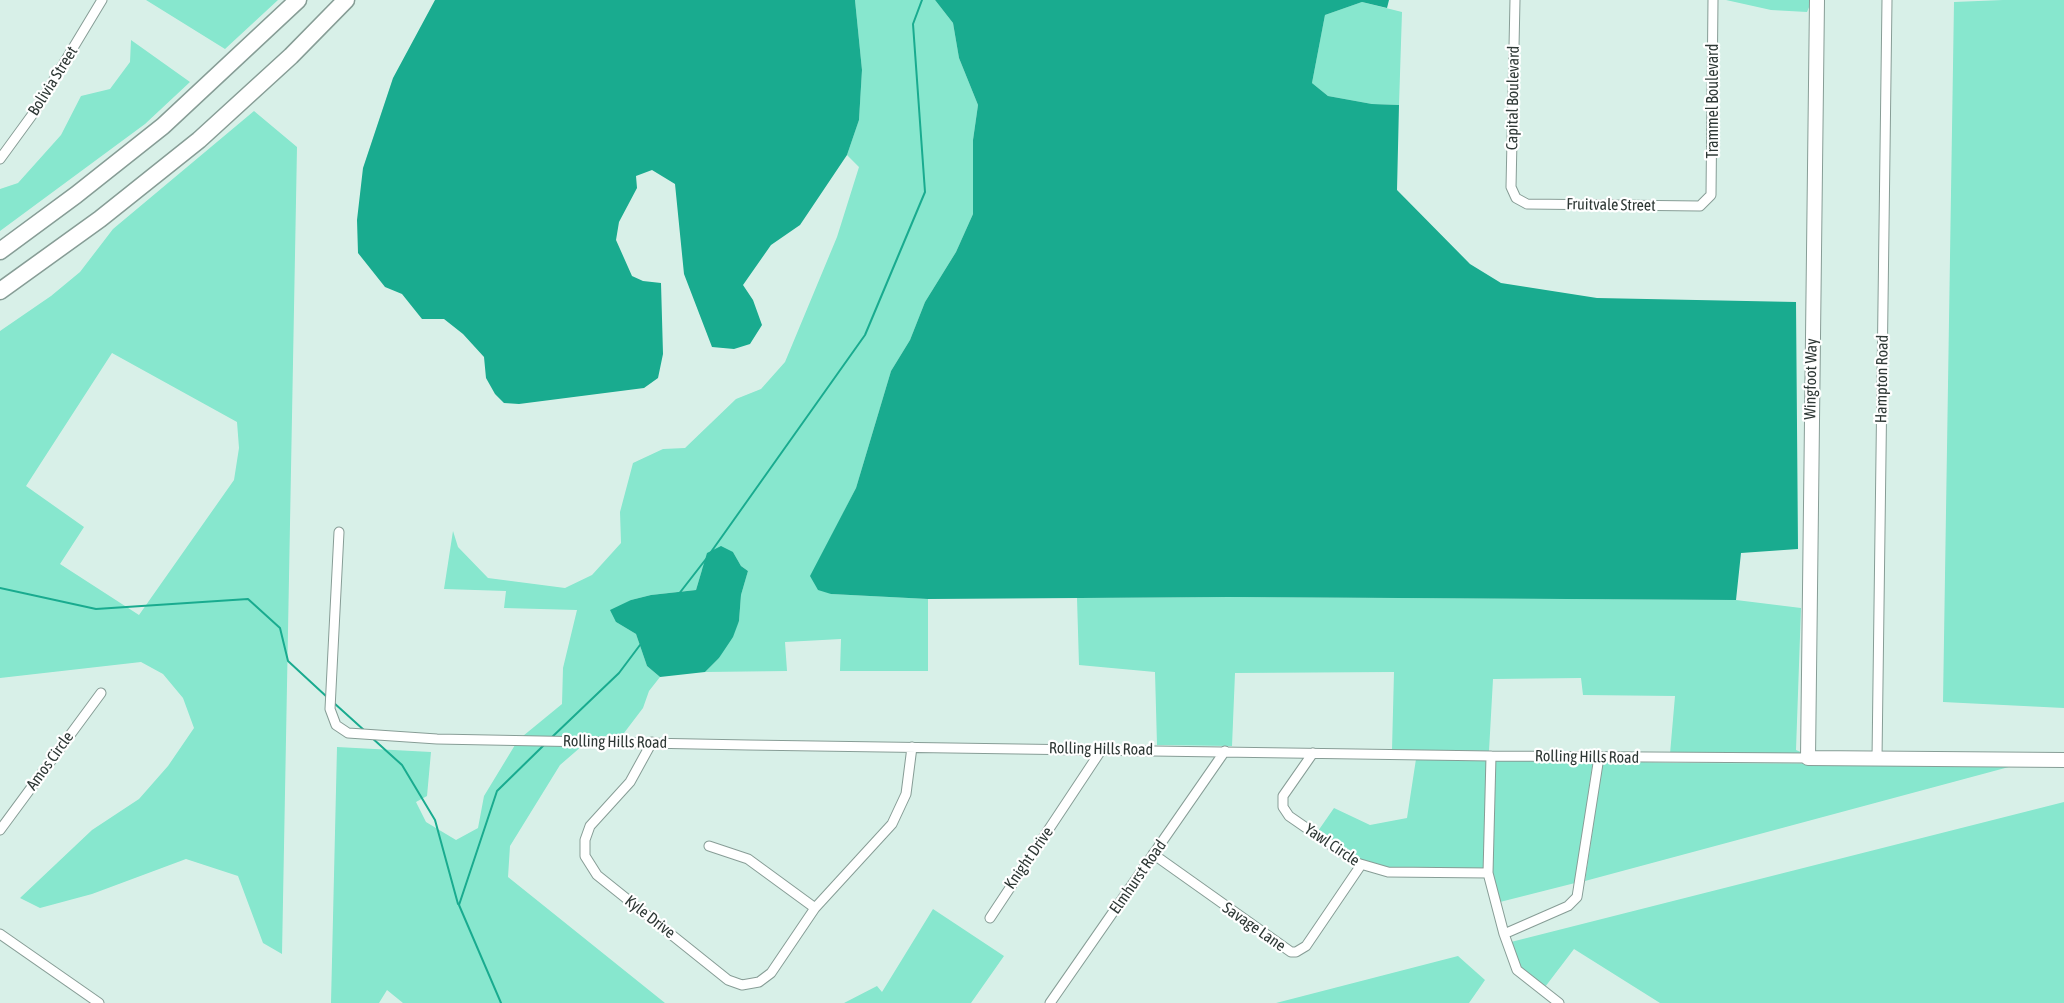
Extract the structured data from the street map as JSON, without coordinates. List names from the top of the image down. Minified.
{"streets":{"street":["Bolivia Street","Capital Boulevard","Trammel Boulevard","Fruitvale Street","Wingfoot Way","Hampton Road","Rolling Hills Road","Amos Circle","Yawl Circle","Knight Drive","Elmhurst Road","Kyle Drive","Savage Lane"]},"crossings":[["Capital Boulevard","Fruitvale Street"],["Trammel Boulevard","Fruitvale Street"],["Wingfoot Way","Rolling Hills Road"],["Hampton Road","Rolling Hills Road"],["Rolling Hills Road","Yawl Circle"],["Rolling Hills Road","Knight Drive"],["Rolling Hills Road","Elmhurst Road"],["Rolling Hills Road","Kyle Drive"],["Yawl Circle","Savage Lane"],["Elmhurst Road","Savage Lane"]]}
